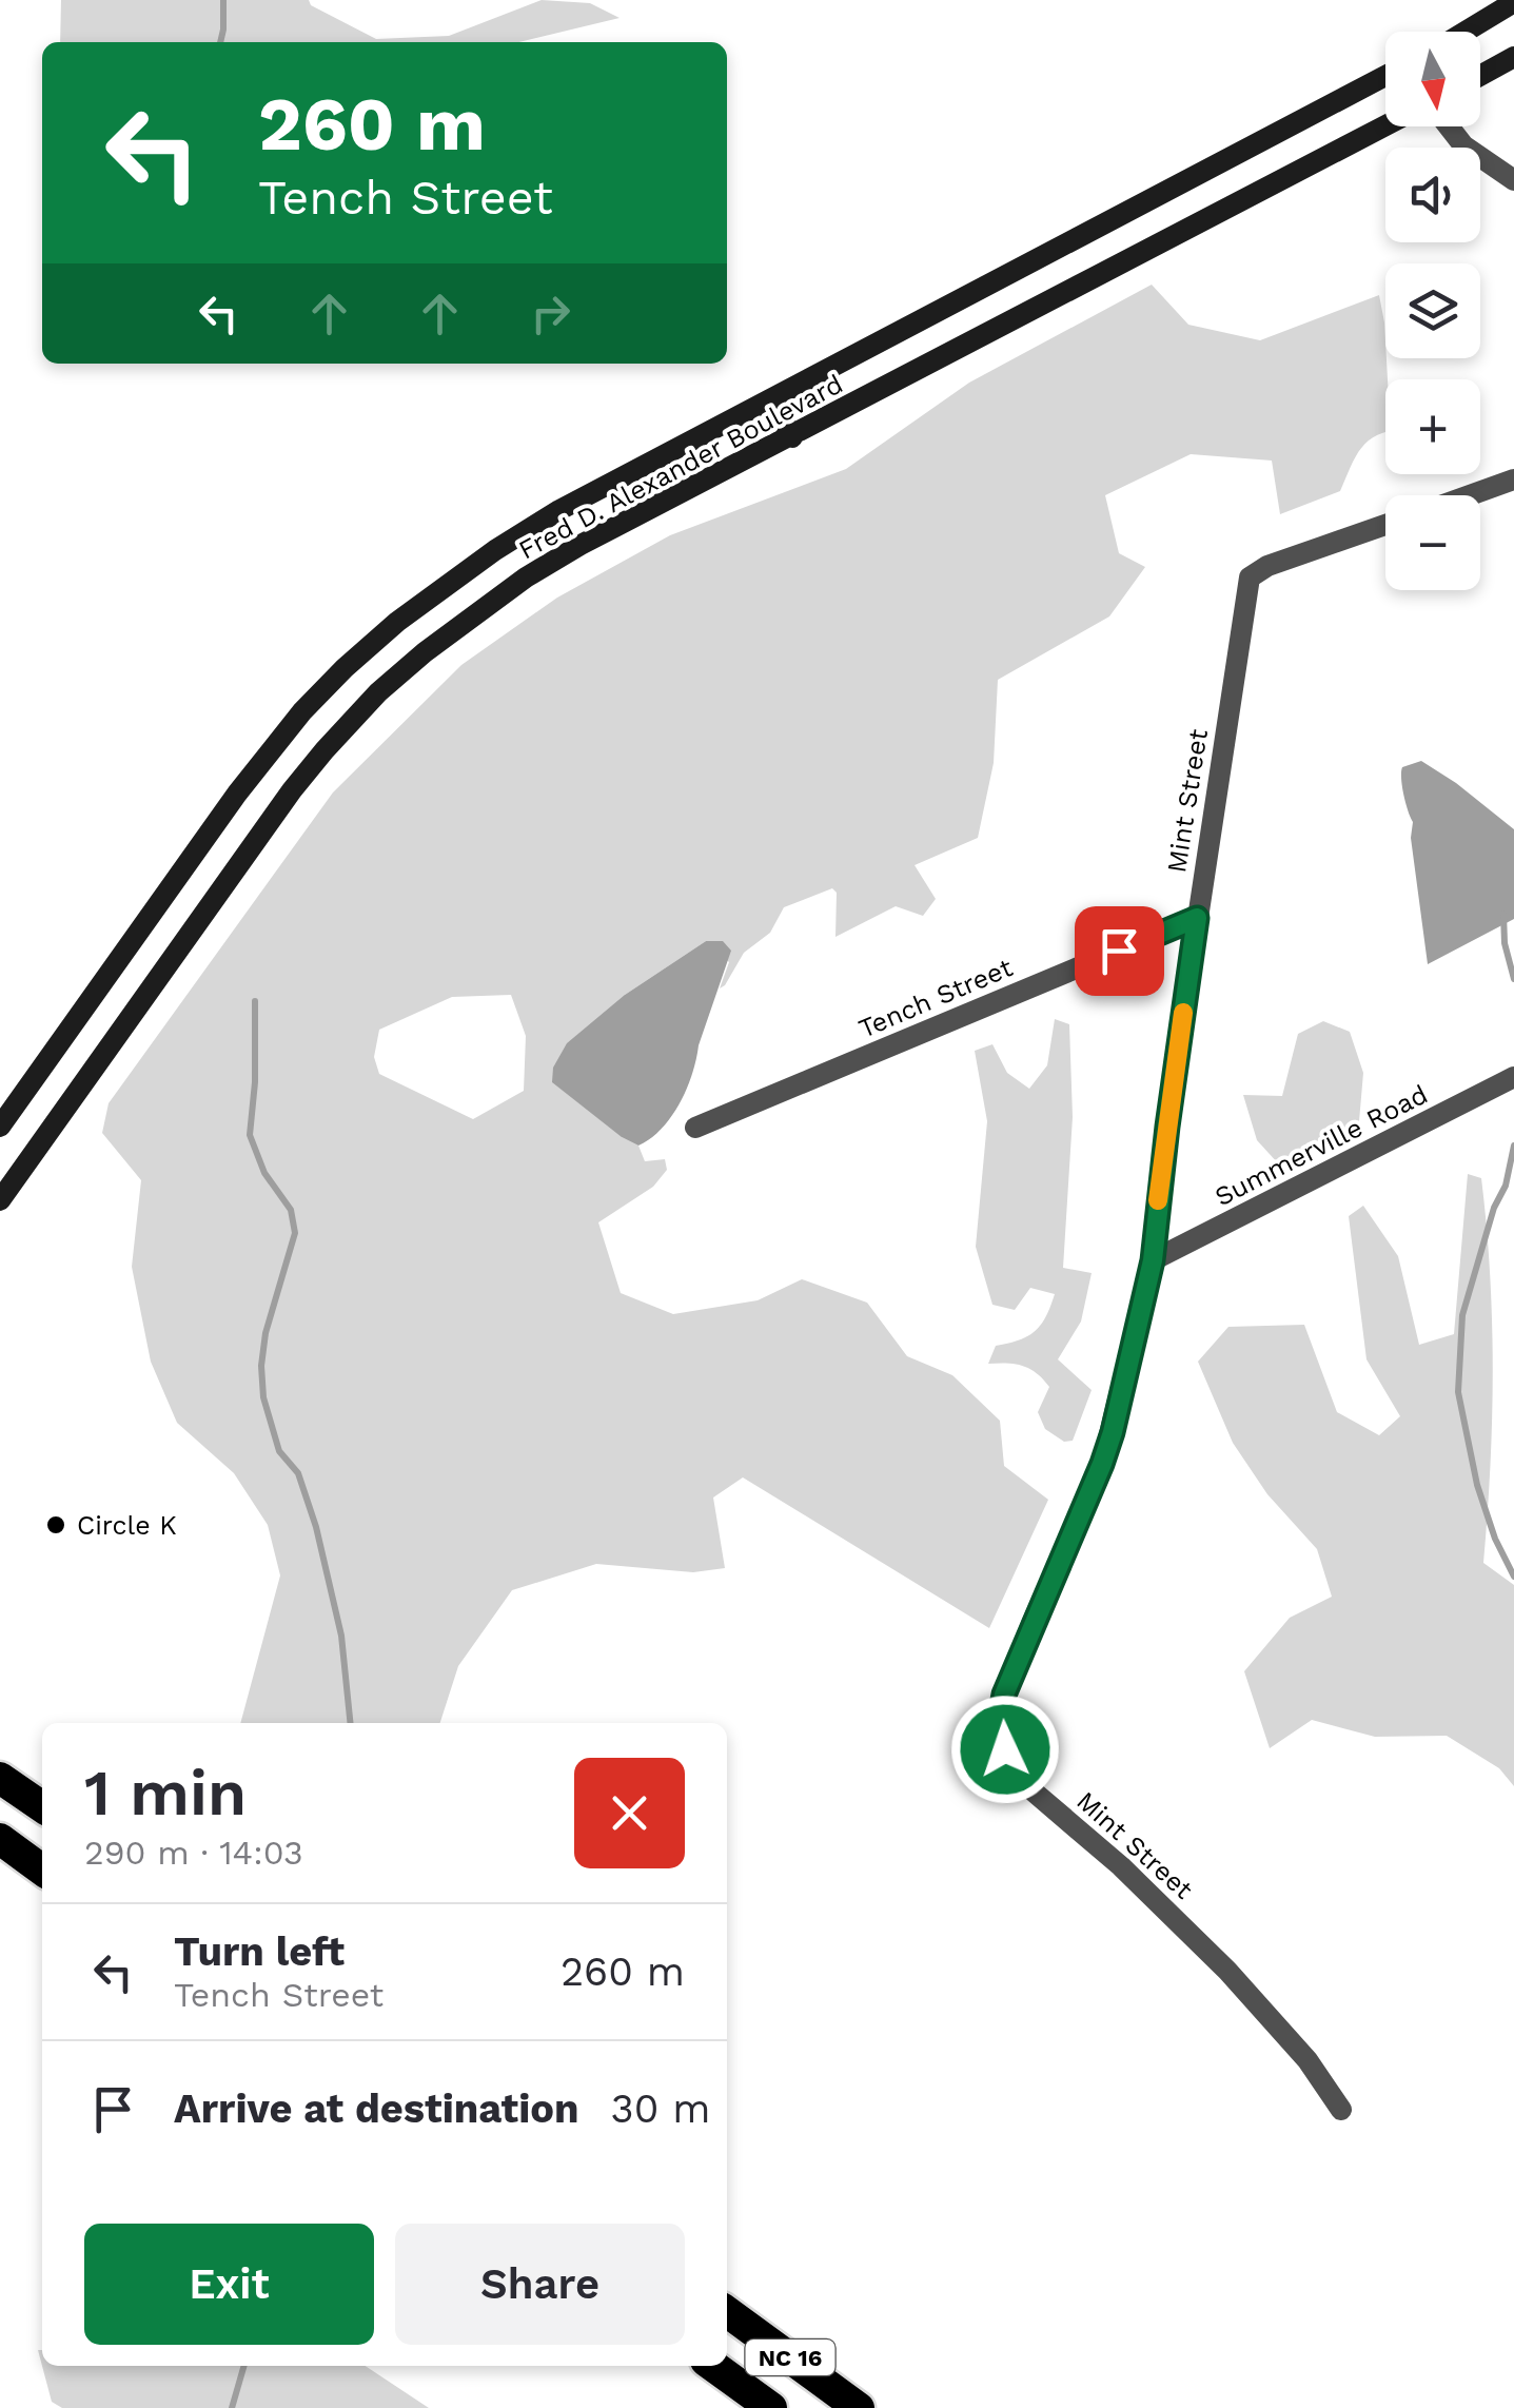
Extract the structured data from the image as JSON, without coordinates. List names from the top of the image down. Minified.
{"streets":{"highway":["NC 16"],"main road":["Fred D. Alexander Boulevard"],"street":["Mint Street","Tench Street","Summerville Road"]},"crossings":[["Mint Street","Tench Street"],["Mint Street","Summerville Road"]],"places":["Circle K"],"north":"bottom","page":{"map_buttons":["+","−"],"turn":["260 m","Tench Street"],"heading":["1 min","290 m · 14:03"],"list":[{"name":"Turn left","note":"Tench Street","value":"260 m"},{"name":"Arrive at destination","value":"30 m"}],"buttons":["Exit","Share"]}}
